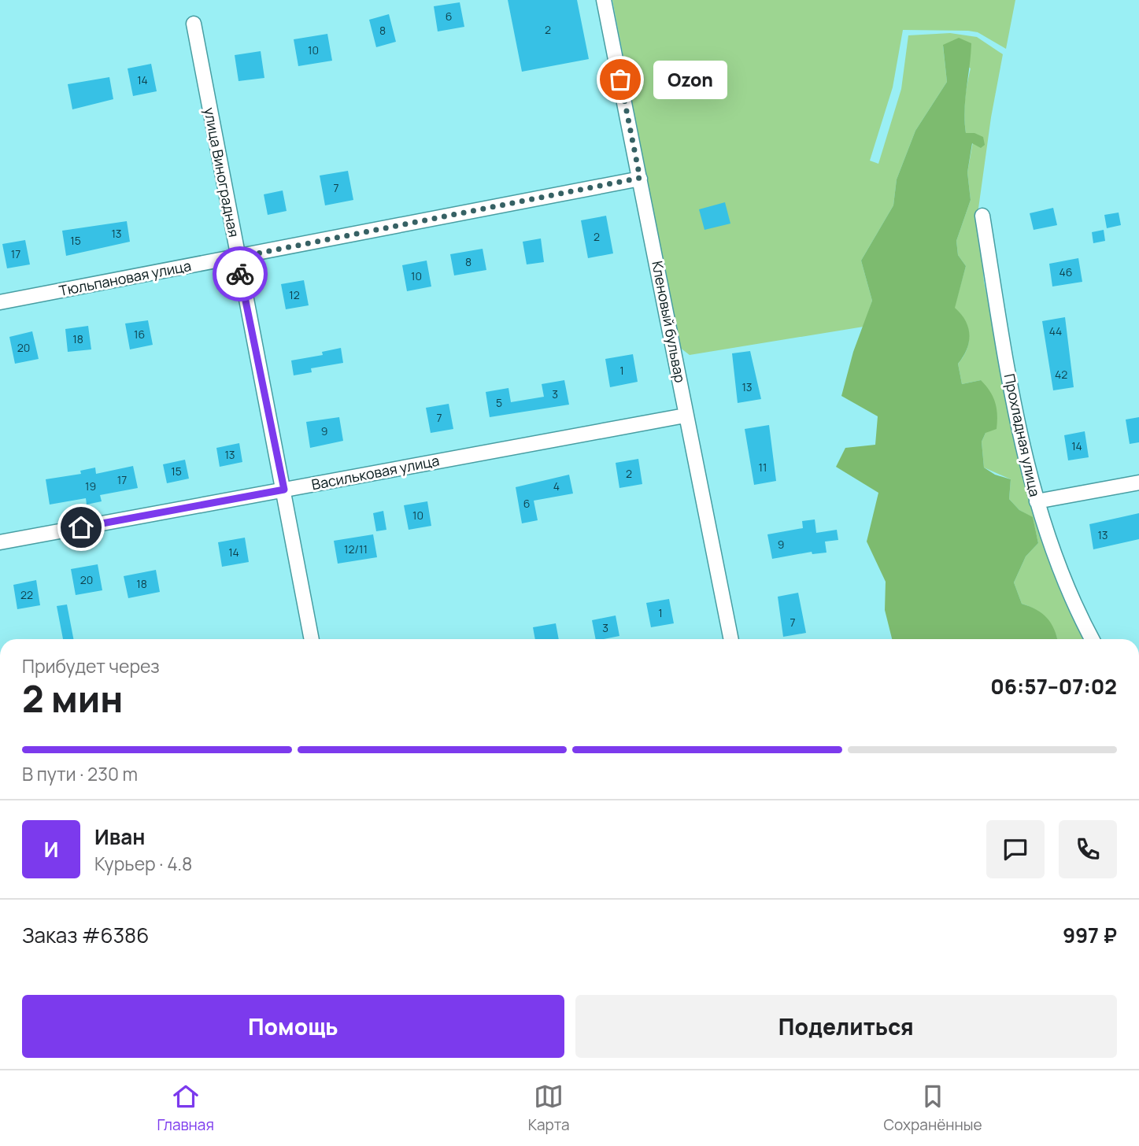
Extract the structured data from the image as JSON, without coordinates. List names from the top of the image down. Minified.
{"streets":{"street":["улица Виноградная","Тюльпановая улица","Кленовый бульвар","Прохладная улица","Васильковая улица"]},"crossings":[["улица Виноградная","Тюльпановая улица"],["улица Виноградная","Васильковая улица"],["Тюльпановая улица","Кленовый бульвар"],["Кленовый бульвар","Васильковая улица"]],"places":["Ozon"],"house_numbers":["6","2","8","10","14","7","13","2","15","17","8","46","10","12","44","16","18","20","1","42","13","3","5","7","9","14","13","11","15","2","17","19","4","6","10","13","9","12/11","14","20","18","22","1","7","3"],"page":{"bubble":"Ozon","heading":["2 мин","Прибудет через","06:57–07:02"],"panel":["Иван","Курьер · 4.8","Заказ #6386","997 ₽"],"bar":"В пути · 230 m","round":"И","buttons":["Помощь","Поделиться"],"tabs":["Главная","Карта","Сохранённые"]}}
